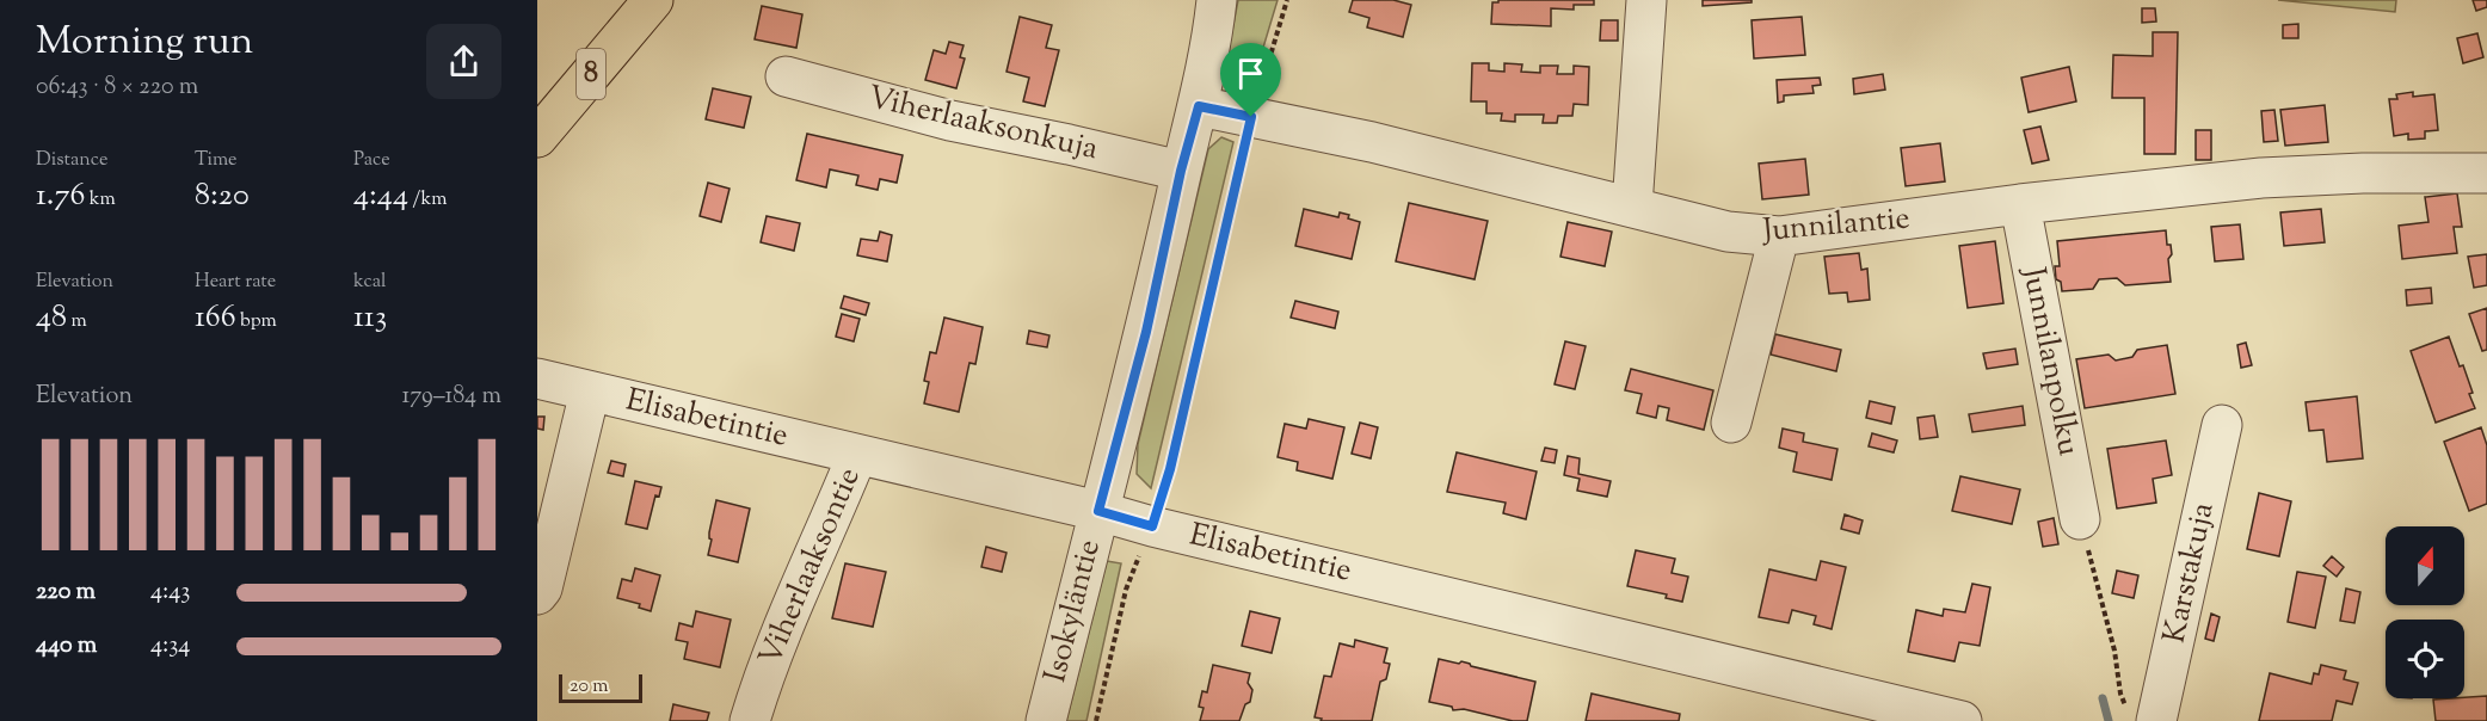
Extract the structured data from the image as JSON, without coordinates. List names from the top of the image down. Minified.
{"streets":{"highway":["8"],"street":["Viherlaaksonkuja","Junnilantie","Junnilanpolku","Elisabetintie","Viherlaaksontie","Karstakuja","Isokyläntie"]},"crossings":[["Viherlaaksonkuja","Isokyläntie"],["Junnilantie","Junnilanpolku"],["Junnilantie","Isokyläntie"],["Elisabetintie","Viherlaaksontie"],["Elisabetintie","Isokyläntie"]],"scale_bar":"20 m","north":"top","page":{"heading":["Morning run","06:43 · 8 × 220 m"],"stats":[["Distance","1.76 km"],["Time","8:20"],["Pace","4:44 /km"],["Elevation","48 m"],["Heart rate","166 bpm"],["kcal","113"]],"chart":["Elevation","179–184 m"],"list":[{"name":"220 m","note":"4:43"},{"name":"440 m","note":"4:34"}],"scale":"20 m"}}
